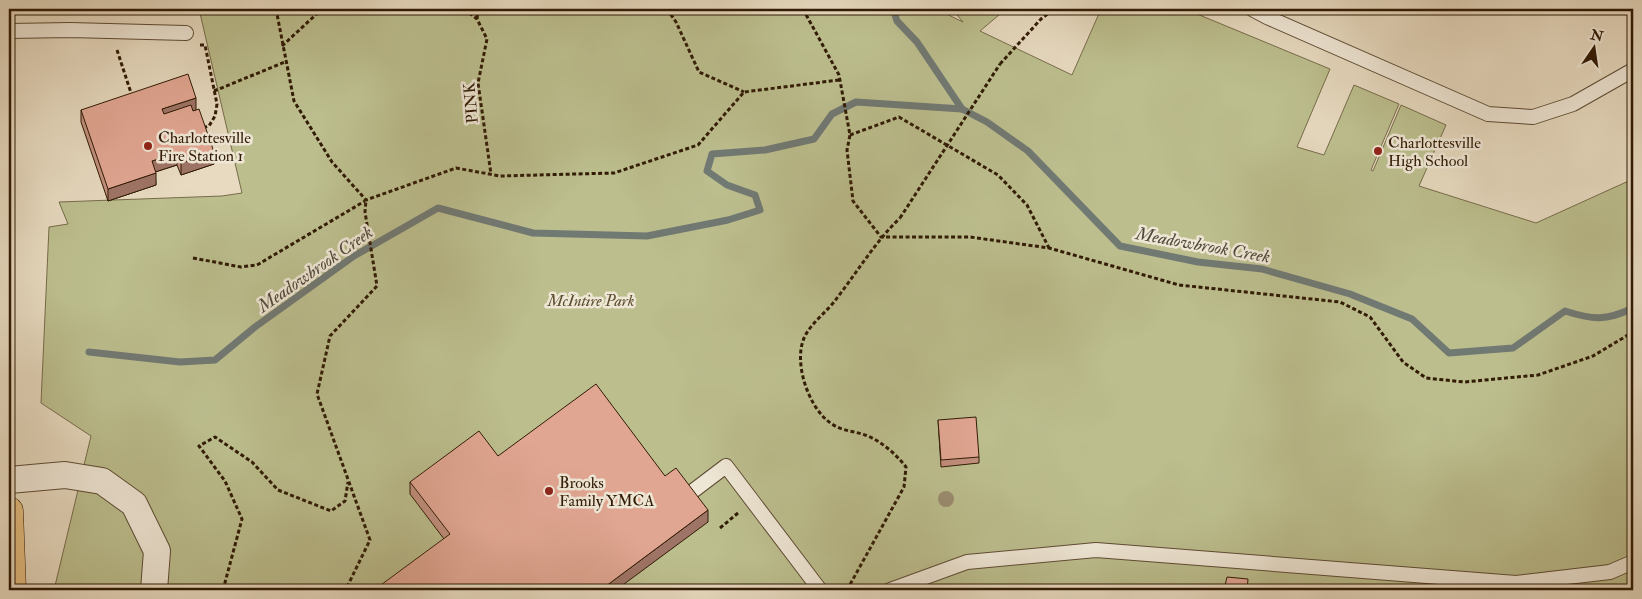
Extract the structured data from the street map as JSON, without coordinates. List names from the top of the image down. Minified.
{"streets":{"path":["PINK"]},"water":["Meadowbrook Creek"],"parks":["McIntire Park"],"places":["Charlottesville Fire Station 1","Charlottesville High School","Brooks Family YMCA"],"north":"top"}
